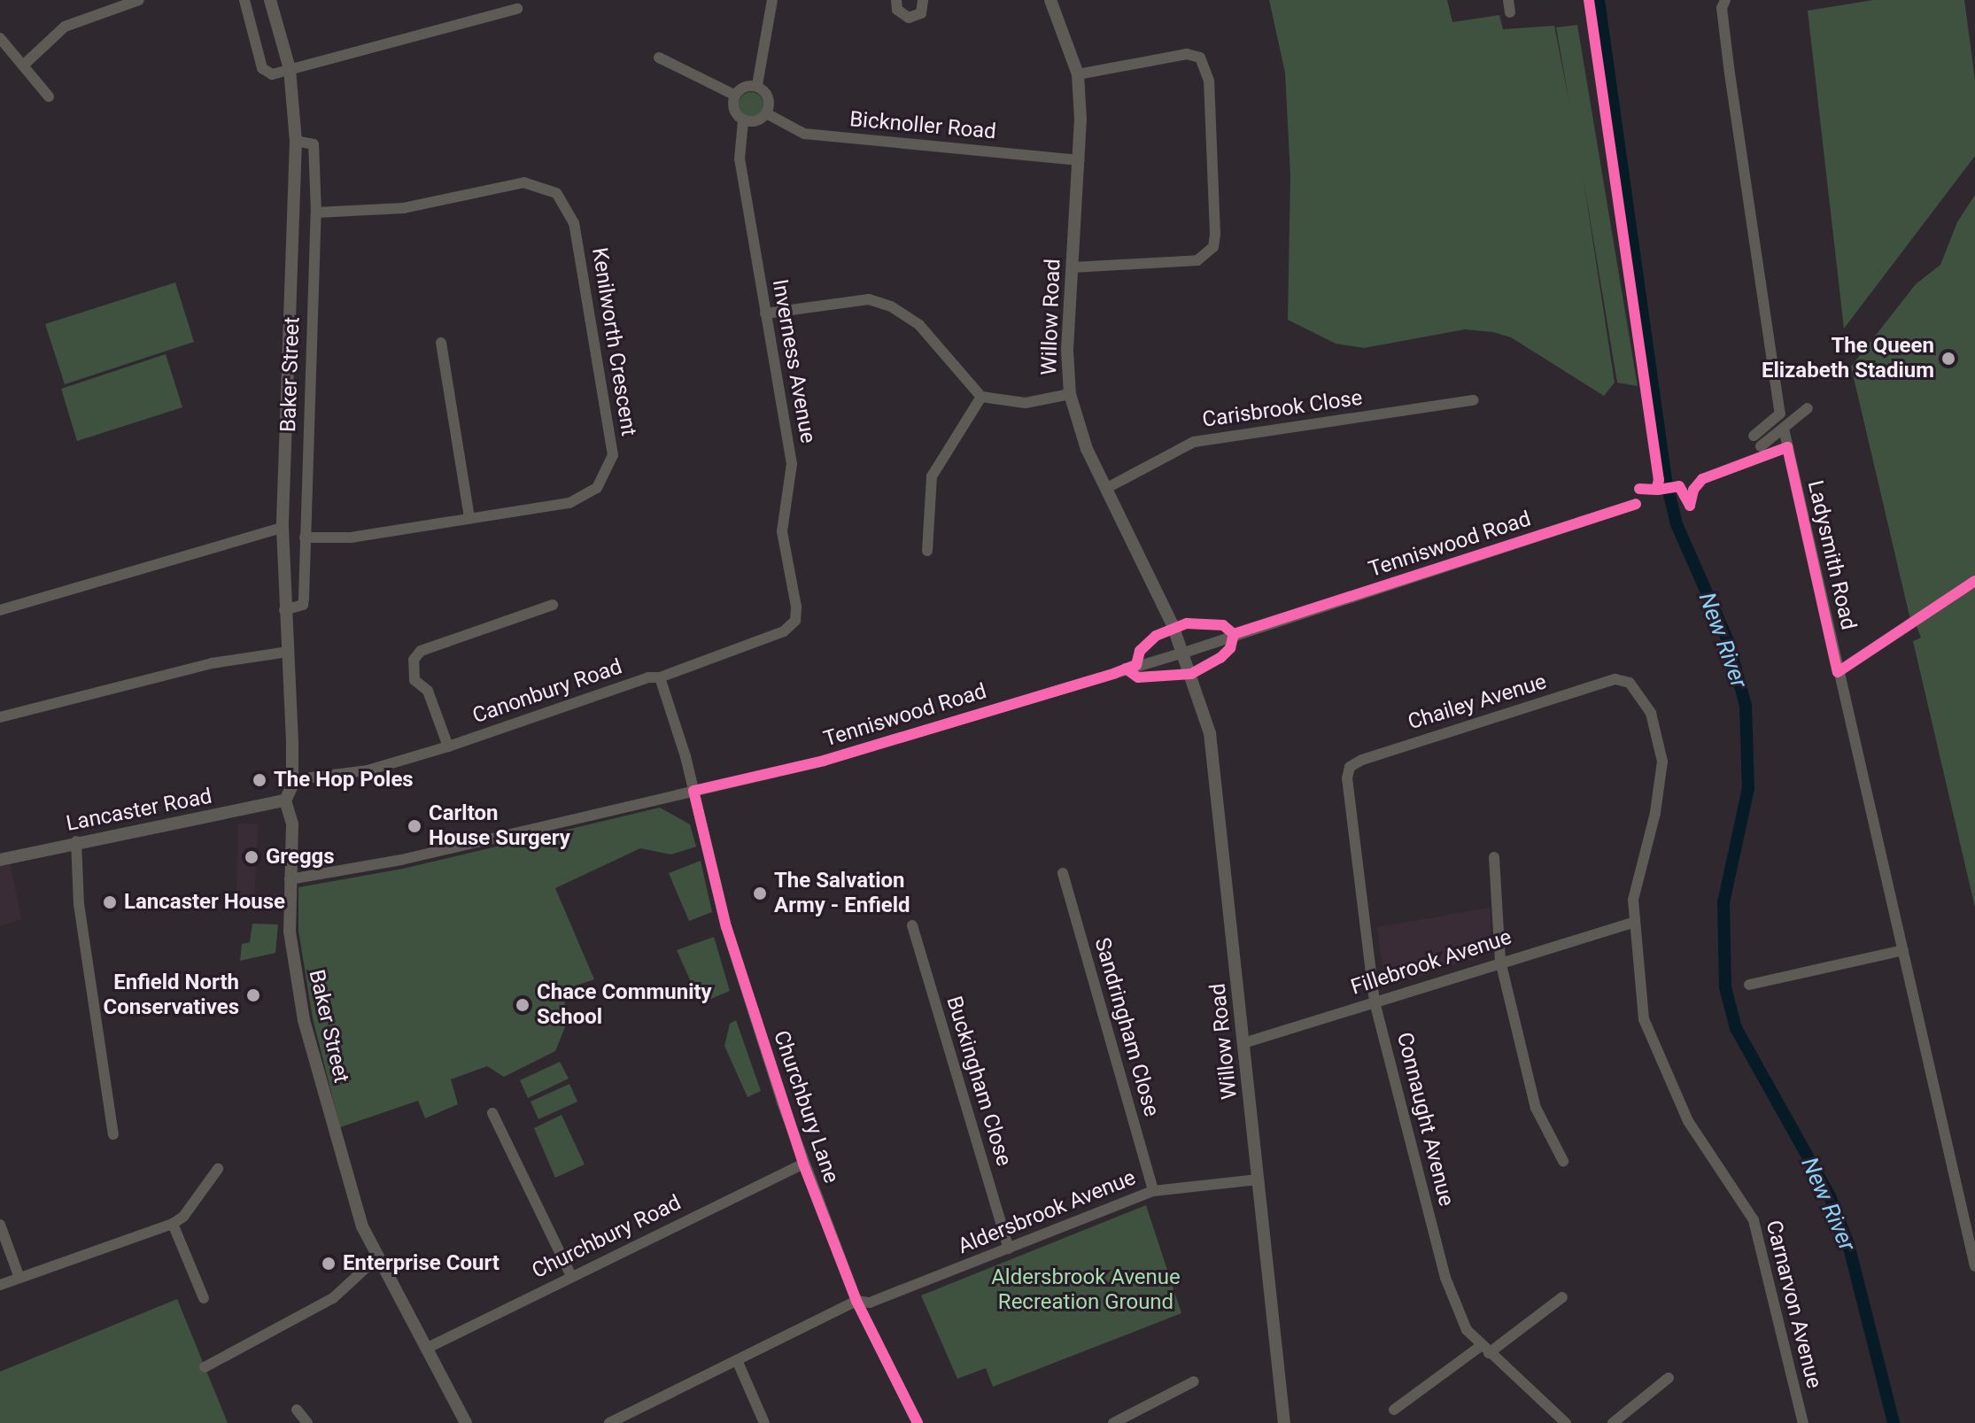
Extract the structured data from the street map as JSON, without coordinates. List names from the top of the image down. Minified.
{"streets":{"street":["Bicknoller Road","Willow Road","Kenilworth Crescent","Inverness Avenue","Baker Street","Carisbrook Close","Tenniswood Road","Ladysmith Road","Canonbury Road","Chailey Avenue","Lancaster Road","Fillebrook Avenue","Sandringham Close","Buckingham Close","Churchbury Lane","Connaught Avenue","Aldersbrook Avenue","Churchbury Road","Carnarvon Avenue"]},"crossings":[["Bicknoller Road","Willow Road"],["Willow Road","Carisbrook Close"],["Willow Road","Tenniswood Road"],["Willow Road","Fillebrook Avenue"],["Willow Road","Aldersbrook Avenue"],["Kenilworth Crescent","Baker Street"],["Inverness Avenue","Canonbury Road"],["Baker Street","Tenniswood Road"],["Baker Street","Canonbury Road"],["Baker Street","Lancaster Road"],["Baker Street","Churchbury Road"],["Tenniswood Road","Churchbury Lane"],["Canonbury Road","Churchbury Lane"],["Chailey Avenue","Connaught Avenue"],["Chailey Avenue","Carnarvon Avenue"],["Fillebrook Avenue","Connaught Avenue"],["Fillebrook Avenue","Carnarvon Avenue"],["Sandringham Close","Aldersbrook Avenue"],["Buckingham Close","Aldersbrook Avenue"],["Churchbury Lane","Aldersbrook Avenue"],["Churchbury Lane","Churchbury Road"]],"water":["New River"],"parks":["Aldersbrook Avenue Recreation Ground"],"places":["The Queen Elizabeth Stadium","The Hop Poles","Carlton House Surgery","Greggs","The Salvation Army - Enfield","Lancaster House","Enfield North Conservatives","Chace Community School","Enterprise Court"]}
